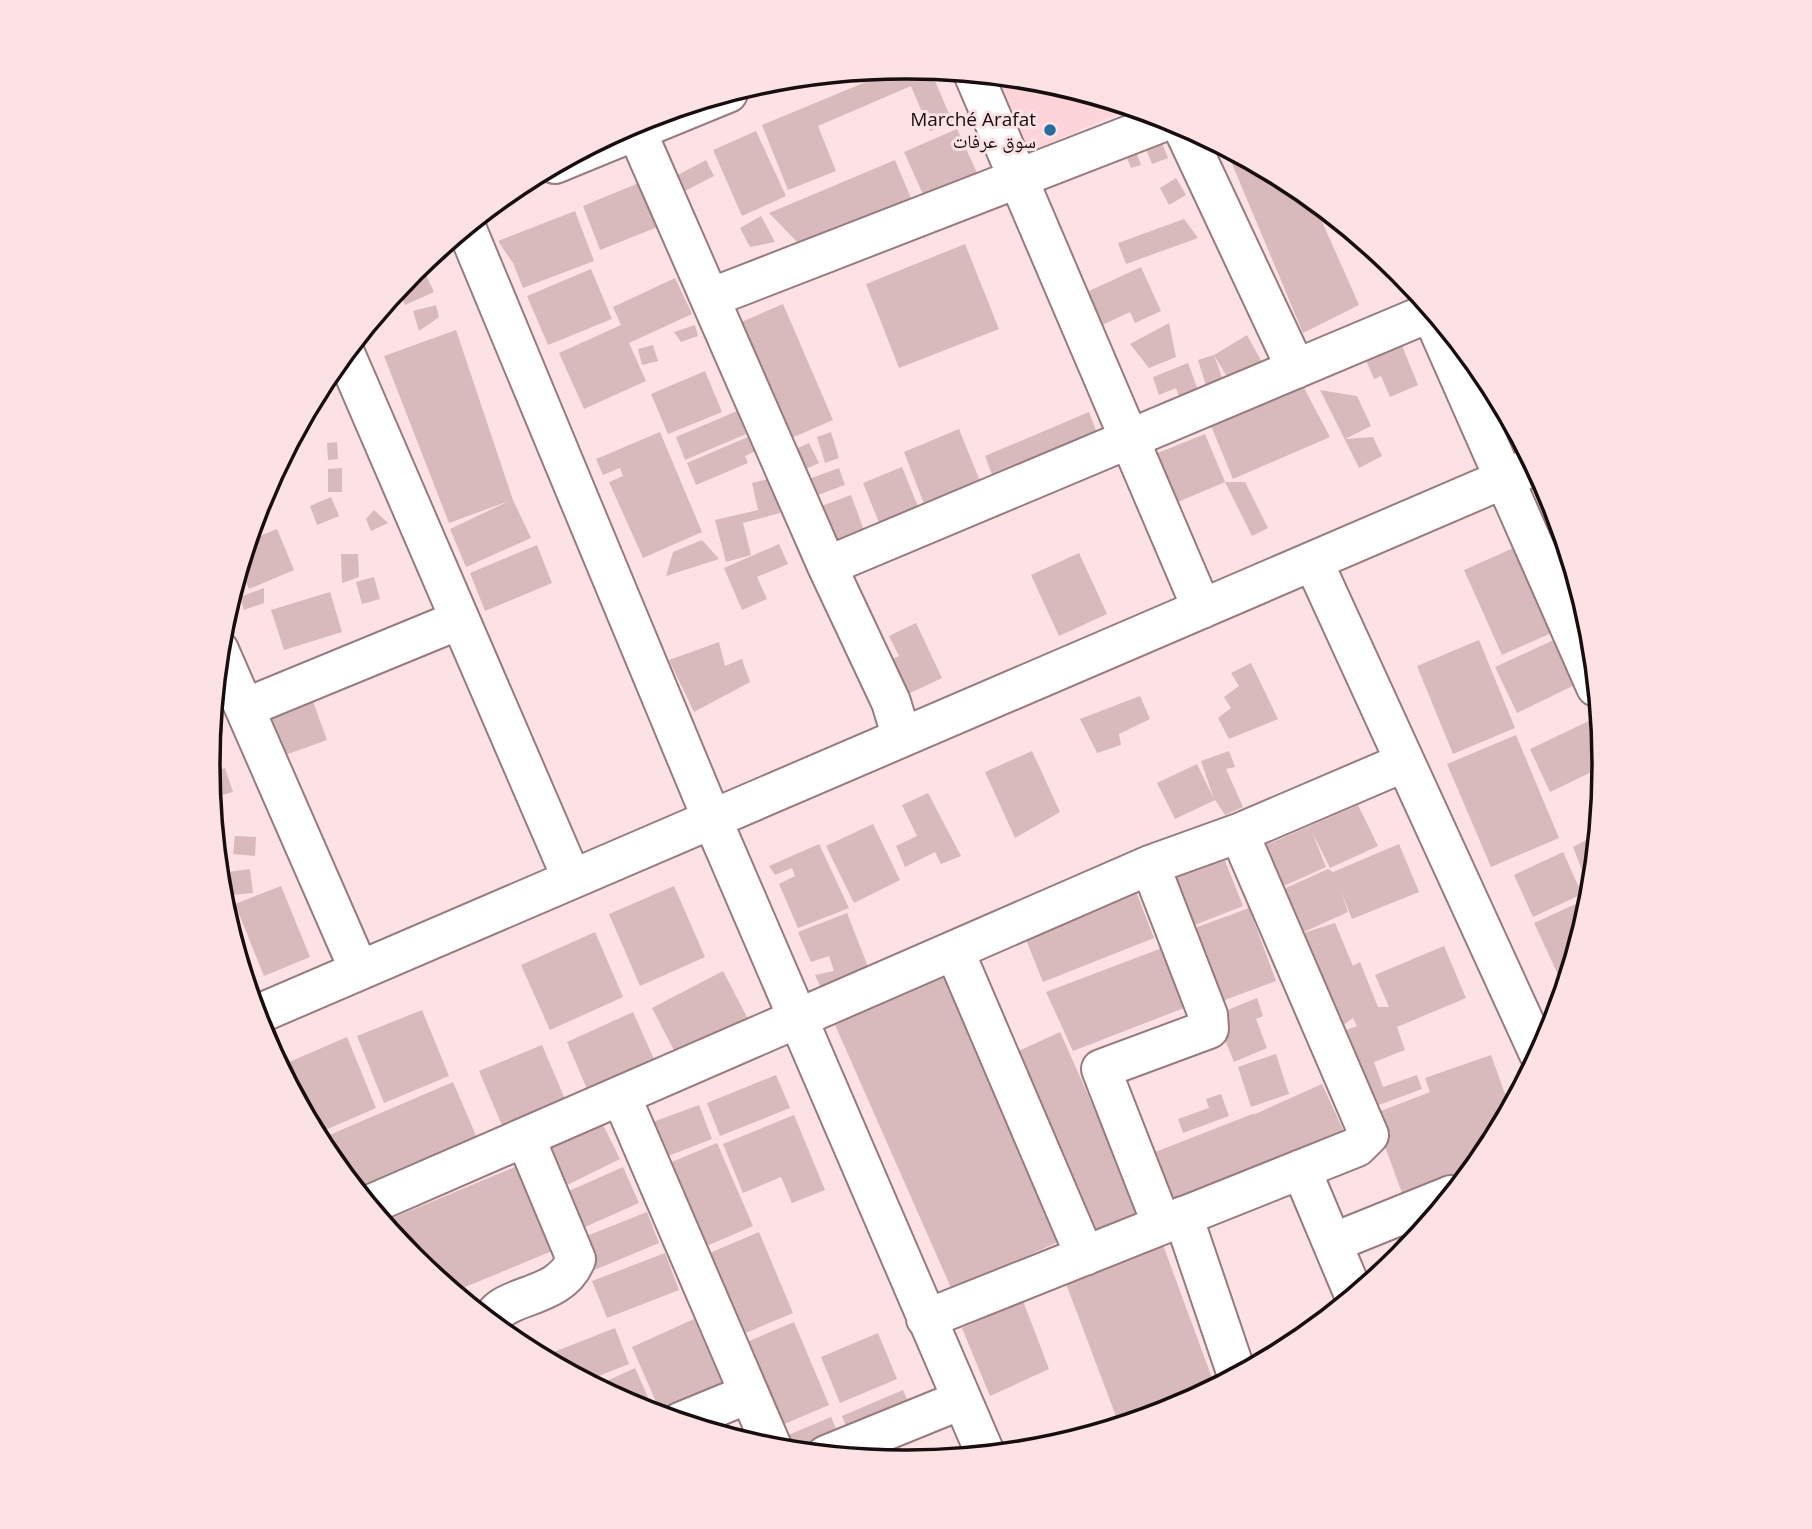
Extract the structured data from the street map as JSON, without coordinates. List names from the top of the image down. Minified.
{"places":["Marché Arafat سوق عرفات"]}
